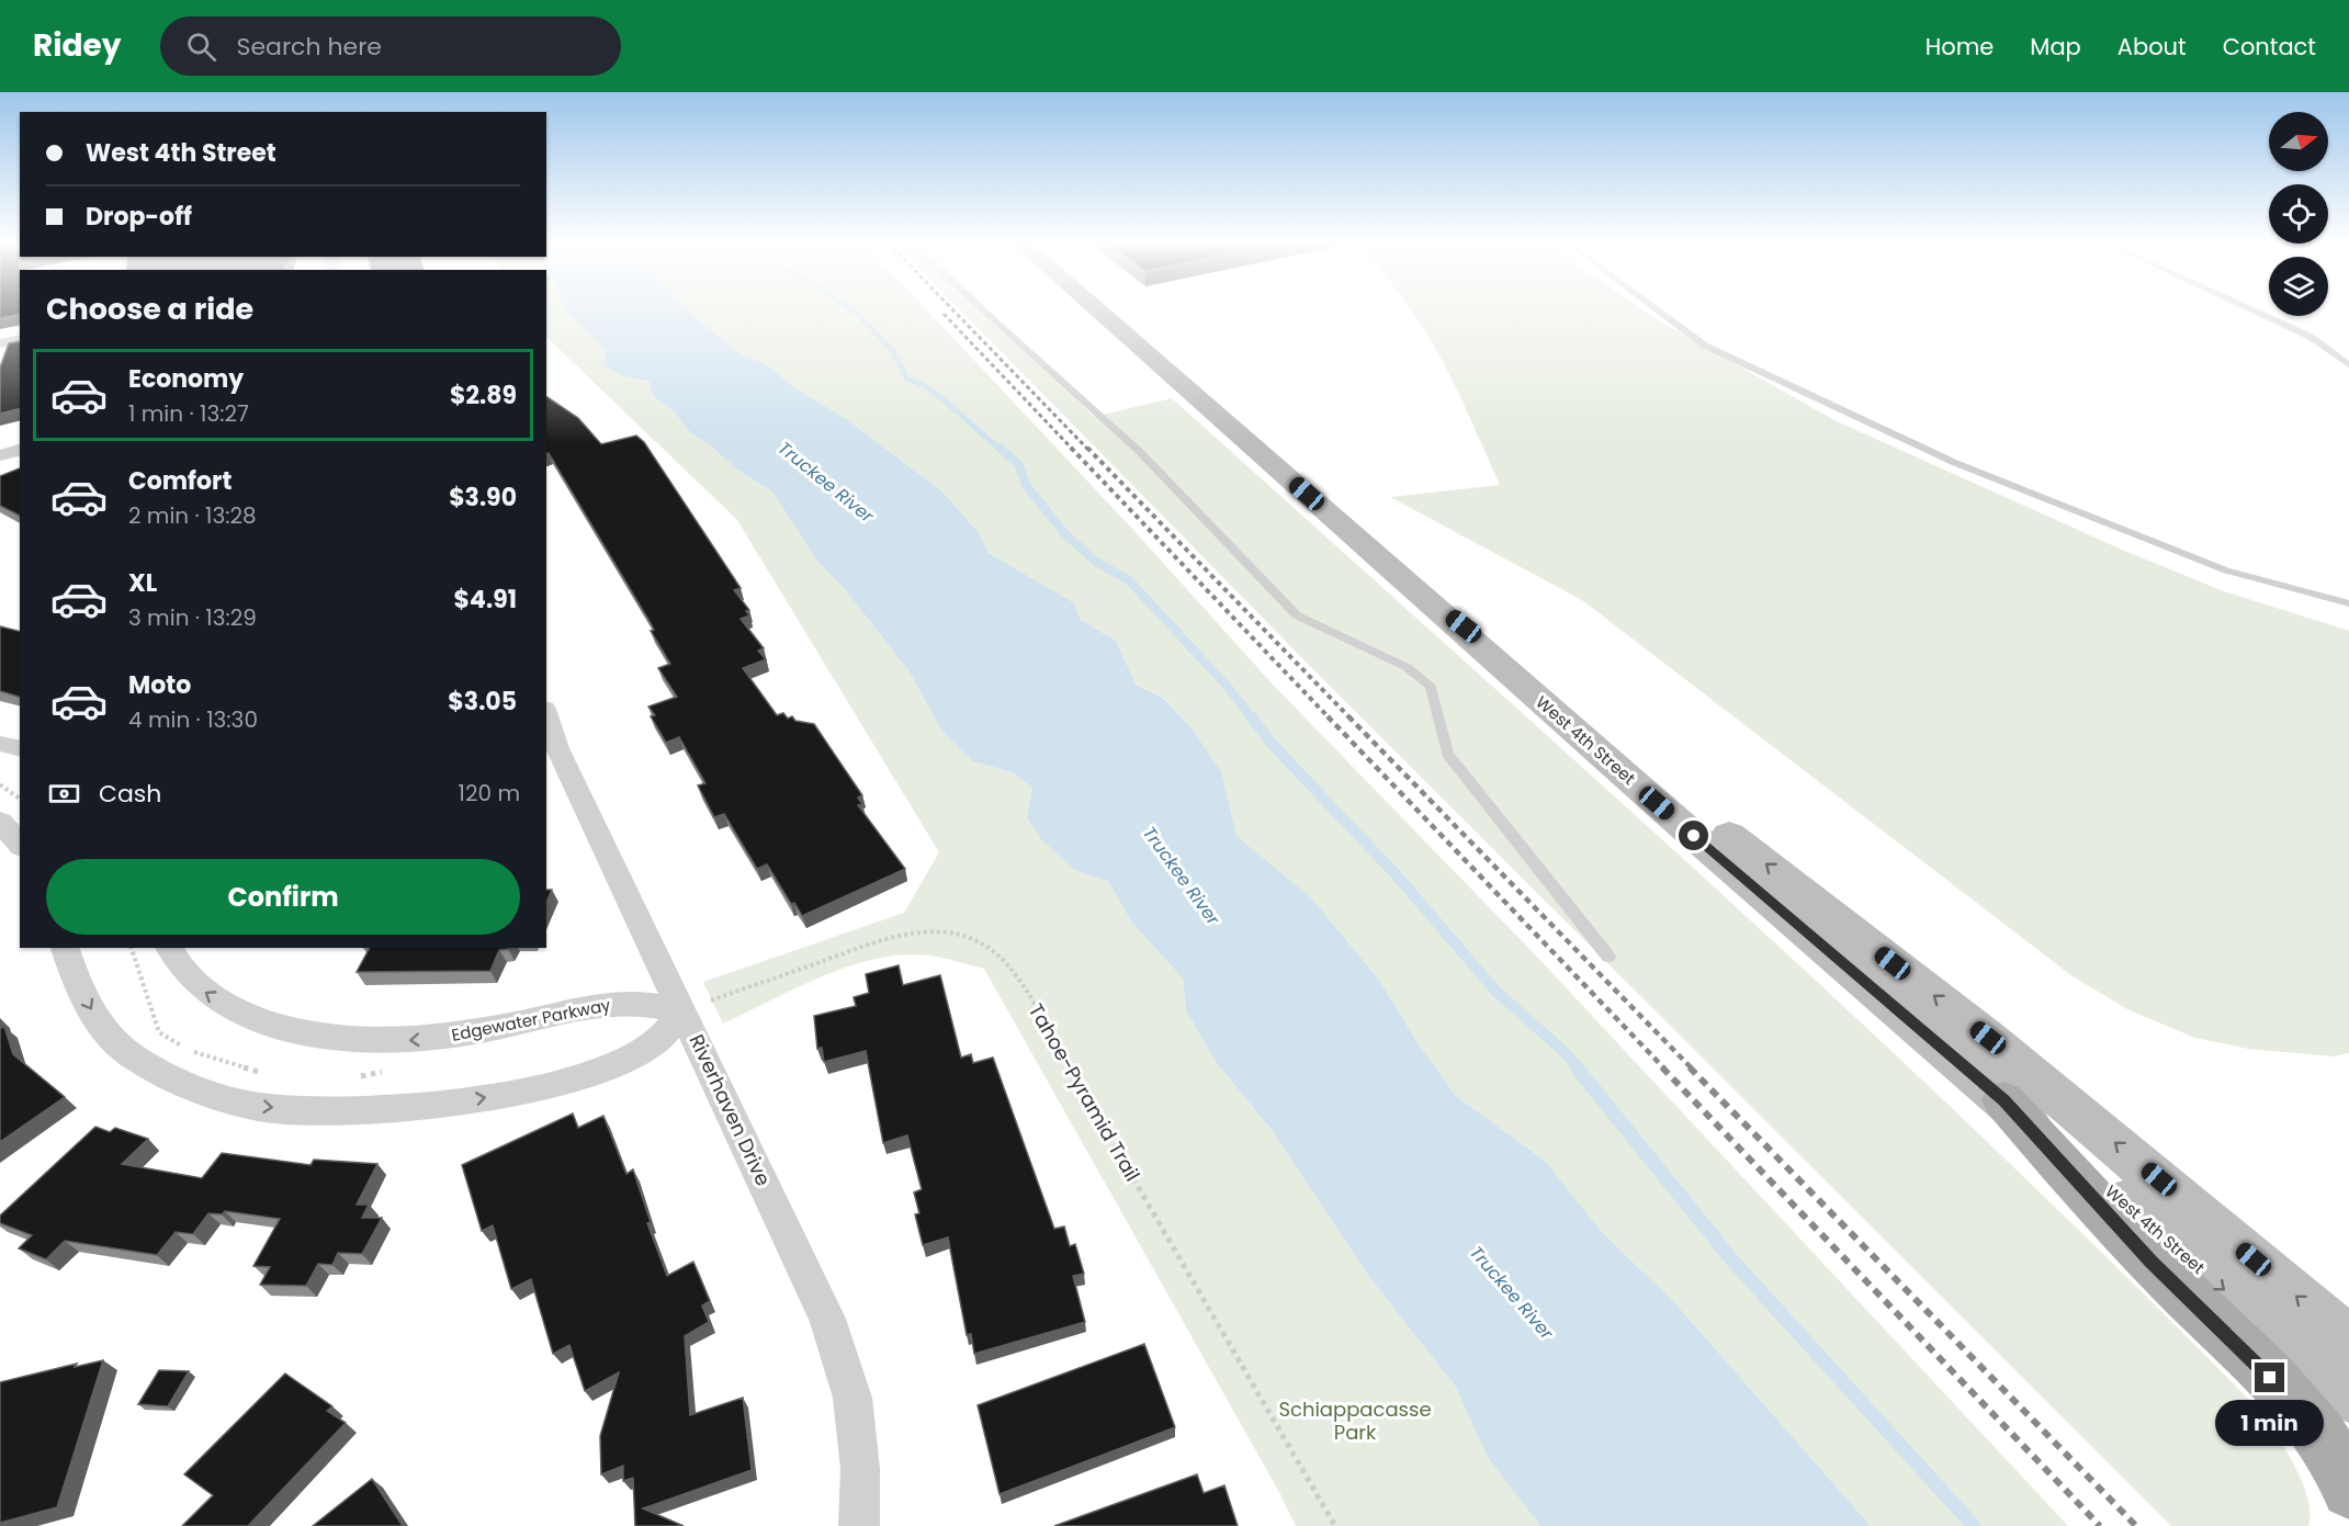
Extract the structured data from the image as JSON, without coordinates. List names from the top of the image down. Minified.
{"streets":{"main road":["West 4th Street"],"street":["Edgewater Parkway","Riverhaven Drive"],"path":["Tahoe-Pyramid Trail"]},"crossings":[["Edgewater Parkway","Tahoe-Pyramid Trail"],["Edgewater Parkway","Riverhaven Drive"],["Tahoe-Pyramid Trail","Riverhaven Drive"]],"one_way":["Edgewater Parkway"],"water":["Truckee River"],"parks":["Schiappacasse Park"],"north":"right","page":{"header":"Ridey","search":"Search here","nav":["Home","Map","About","Contact"],"banner":["West 4th Street","Drop-off"],"heading":"Choose a ride","list":[{"name":"Economy","note":"1 min · 13:27","value":"$2.89"},{"name":"Comfort","note":"2 min · 13:28","value":"$3.90"},{"name":"XL","note":"3 min · 13:29","value":"$4.91"},{"name":"Moto","note":"4 min · 13:30","value":"$3.05"}],"pay":["Cash","120 m"],"buttons":"Confirm","bubble":"1 min"}}
